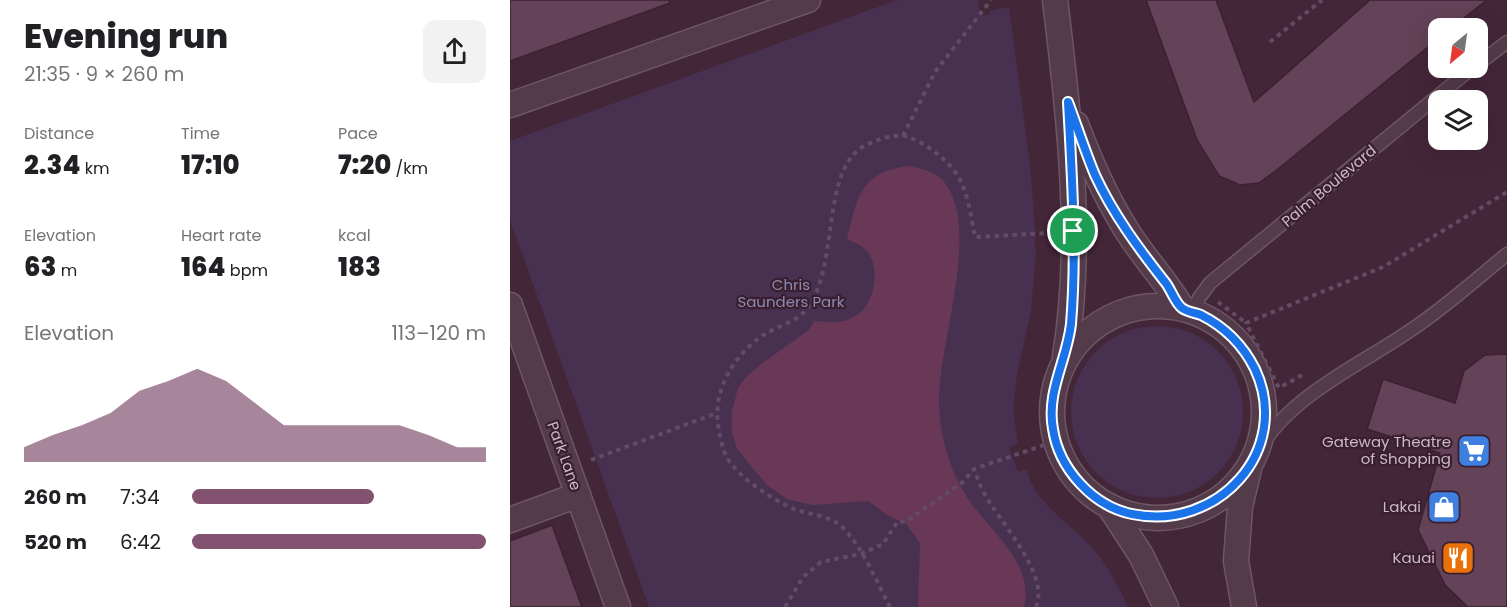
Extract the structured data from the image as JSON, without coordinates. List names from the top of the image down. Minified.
{"streets":{"street":["Park Lane"],"lane":["Palm Boulevard"]},"parks":["Chris Saunders Park"],"places":{"supermarket":["Gateway Theatre of Shopping"],"shop":["Lakai"],"restaurant":["Kauai"]},"north":"bottom left","page":{"heading":["Evening run","21:35 · 9 × 260 m"],"stats":[["Distance","2.34 km"],["Time","17:10"],["Pace","7:20 /km"],["Elevation","63 m"],["Heart rate","164 bpm"],["kcal","183"]],"chart":["Elevation","113–120 m"],"list":[{"name":"260 m","note":"7:34"},{"name":"520 m","note":"6:42"}]}}
